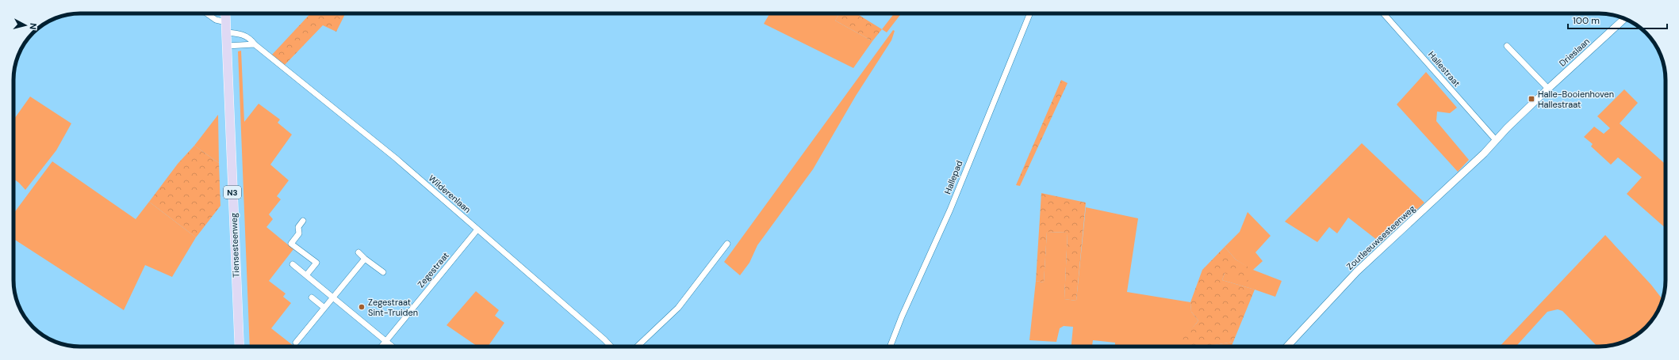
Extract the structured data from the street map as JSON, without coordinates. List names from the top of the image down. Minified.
{"streets":{"main road":["N3","Tiensesteenweg"],"street":["Drieslaan","Hallestraat","Hallepad","Wilderenlaan","Zoutleeuwsesteenweg","Zegestraat"]},"crossings":[["Drieslaan","Hallestraat"],["Drieslaan","Zoutleeuwsesteenweg"],["Hallestraat","Zoutleeuwsesteenweg"],["N3","Wilderenlaan"],["N3","Tiensesteenweg"],["Wilderenlaan","Zegestraat"]],"places":{"transit":["Halle-Booienhoven Hallestraat"],"other":["Zegestraat Sint-Truiden"]},"scale_bar":"100 m","north":"right"}
